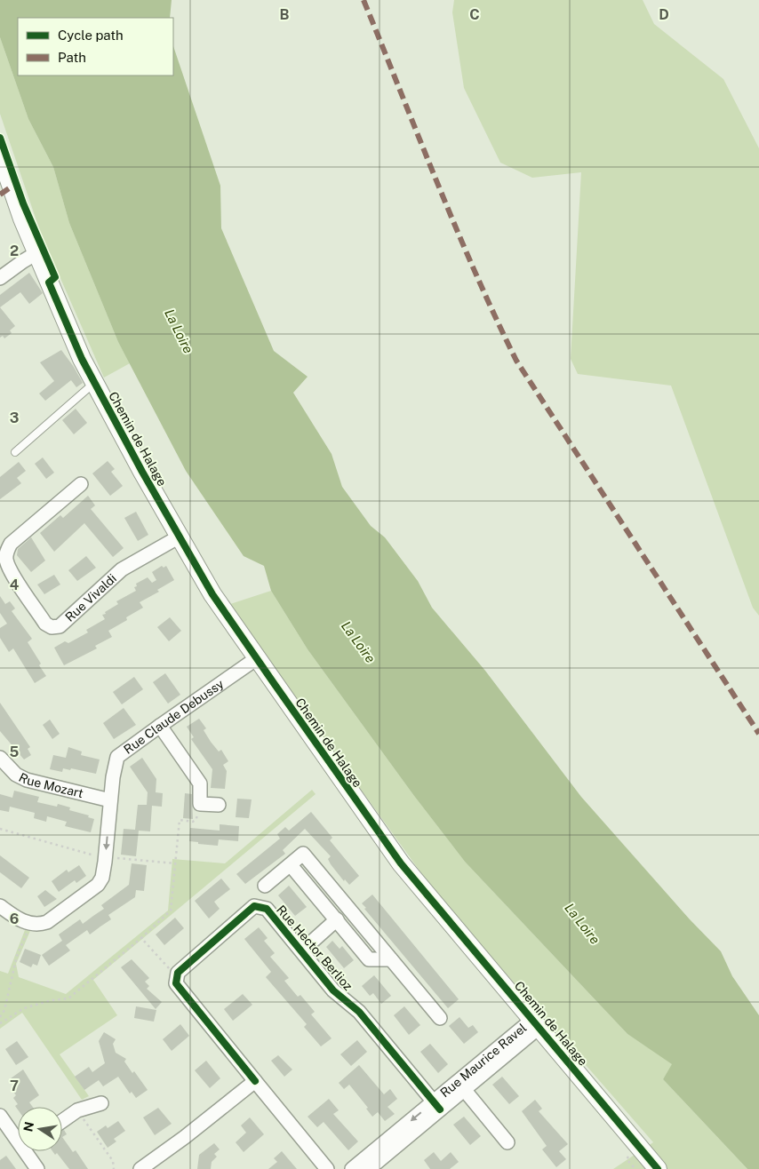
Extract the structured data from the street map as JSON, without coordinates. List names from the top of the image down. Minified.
{"streets":{"main road":["Chemin de Halage"],"street":["Rue Vivaldi","Rue Claude Debussy","Rue Mozart","Rue Hector Berlioz","Rue Maurice Ravel"]},"crossings":[["Chemin de Halage","Rue Vivaldi"],["Chemin de Halage","Rue Claude Debussy"],["Chemin de Halage","Rue Maurice Ravel"],["Rue Claude Debussy","Rue Mozart"],["Rue Hector Berlioz","Rue Maurice Ravel"]],"water":["La Loire"],"legend":["Cycle path","Path"],"north":"left","grid":{"columns":["B","C","D"],"rows":["2","3","4","5","6","7"]}}
